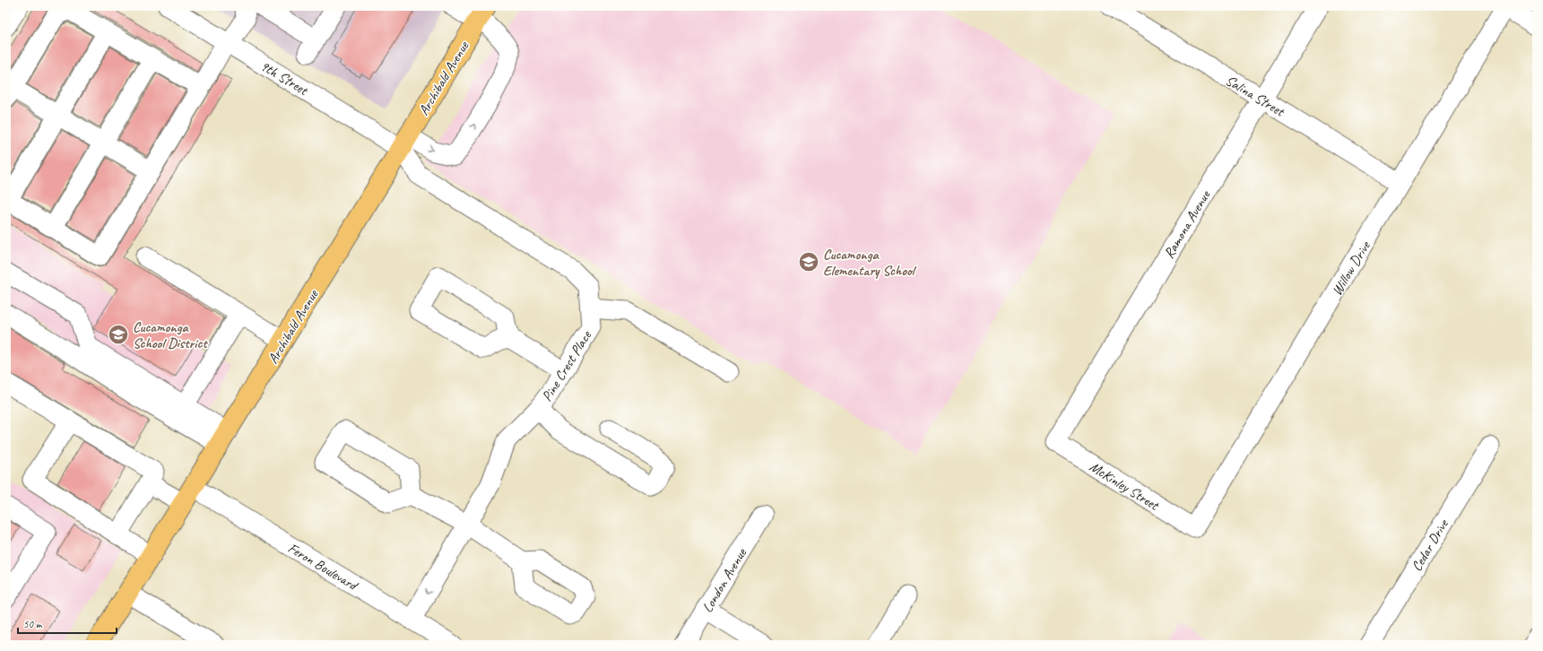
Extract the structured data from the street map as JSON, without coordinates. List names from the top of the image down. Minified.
{"streets":{"main road":["Archibald Avenue"],"street":["9th Street","Salina Street","Ramona Avenue","Willow Drive","Pine Crest Place","McKinley Street","Cedar Drive","Feron Boulevard","London Avenue"]},"crossings":[["9th Street","Archibald Avenue"],["9th Street","Pine Crest Place"],["Archibald Avenue","Pine Crest Place"],["Archibald Avenue","Feron Boulevard"],["Salina Street","Ramona Avenue"],["Salina Street","Willow Drive"],["Ramona Avenue","McKinley Street"],["Willow Drive","McKinley Street"],["Pine Crest Place","Feron Boulevard"]],"places":{"school or university":["Cucamonga Elementary School","Cucamonga School District"]},"scale_bar":"50 m"}
